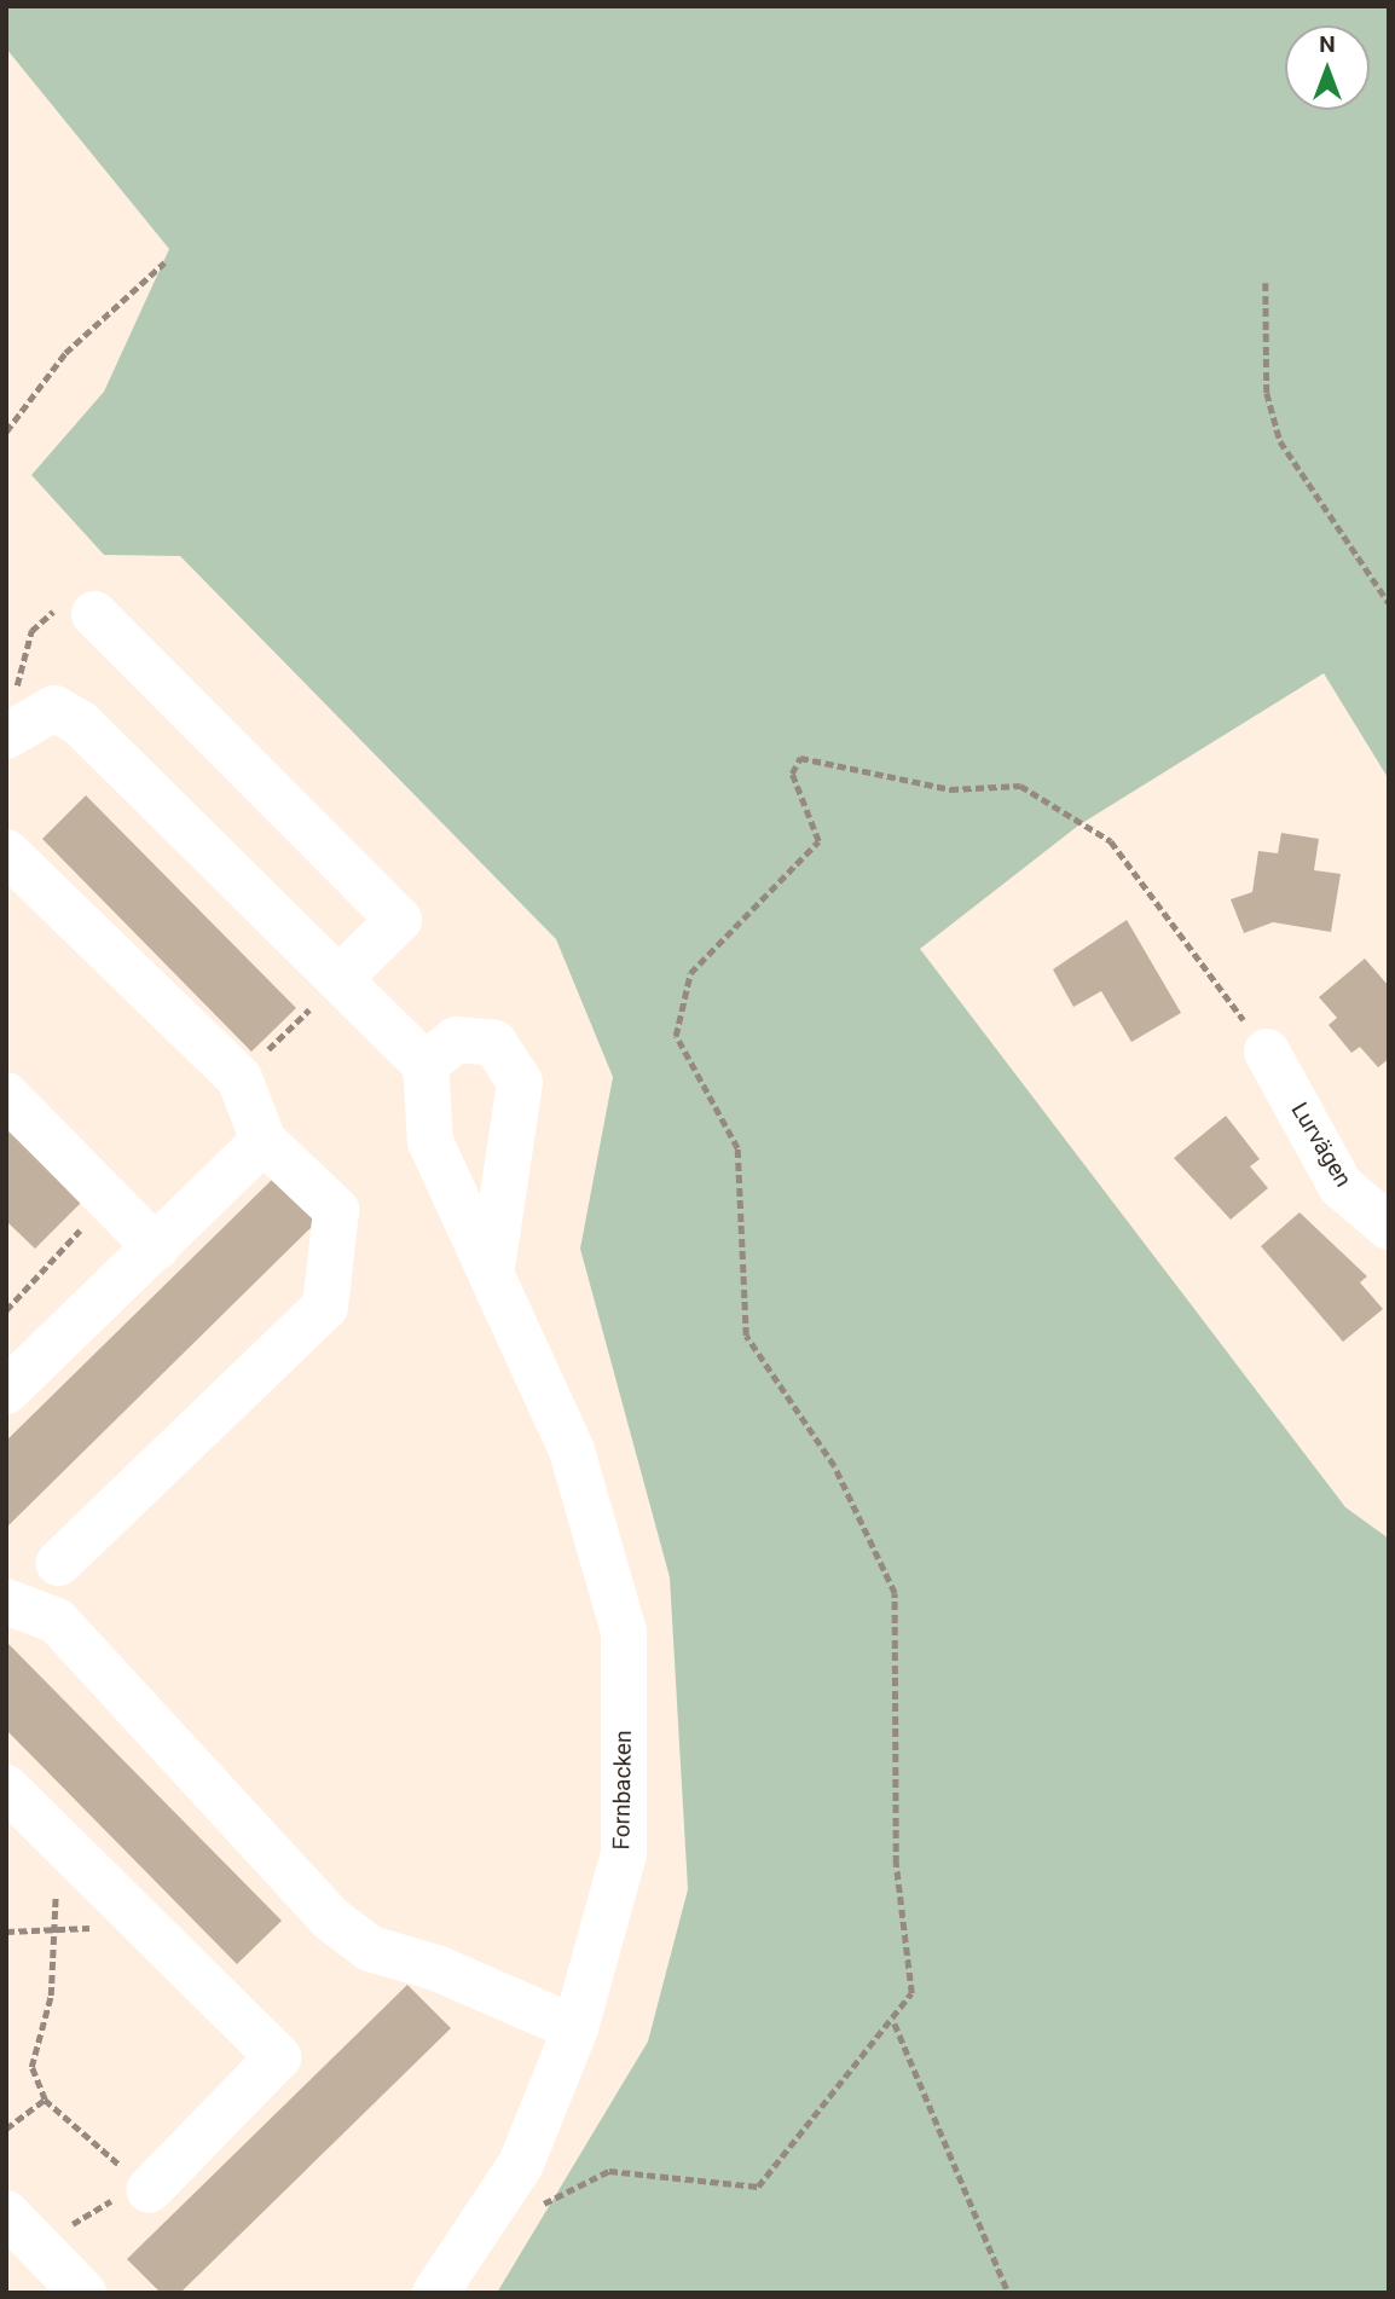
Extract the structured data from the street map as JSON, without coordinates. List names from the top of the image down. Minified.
{"streets":{"street":["Lurvägen","Fornbacken"]},"north":"top"}
